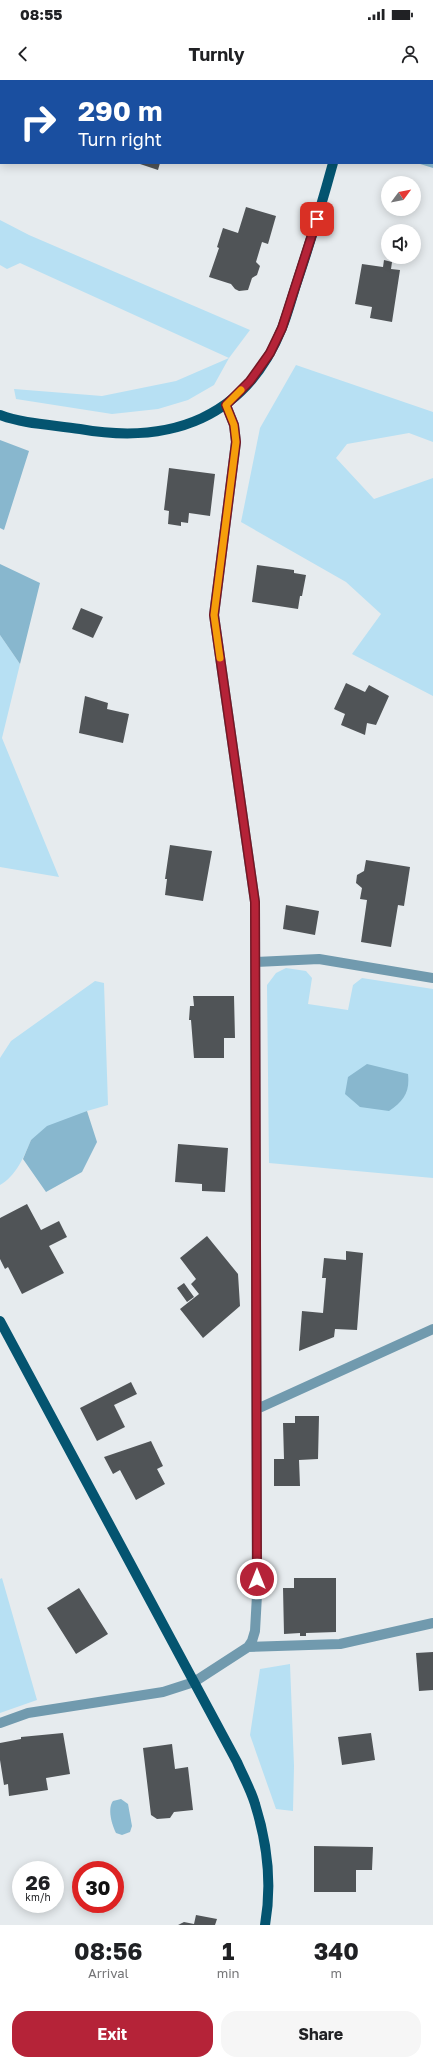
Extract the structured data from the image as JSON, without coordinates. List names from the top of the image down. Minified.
{"north":"top right","page":{"status":"08:55","header":"Turnly","turn":["290 m","Turn right"],"speed":"26 km/h","limit":"30","eta":["08:56","Arrival","1","min","340","m"],"buttons":["Exit","Share"]}}
